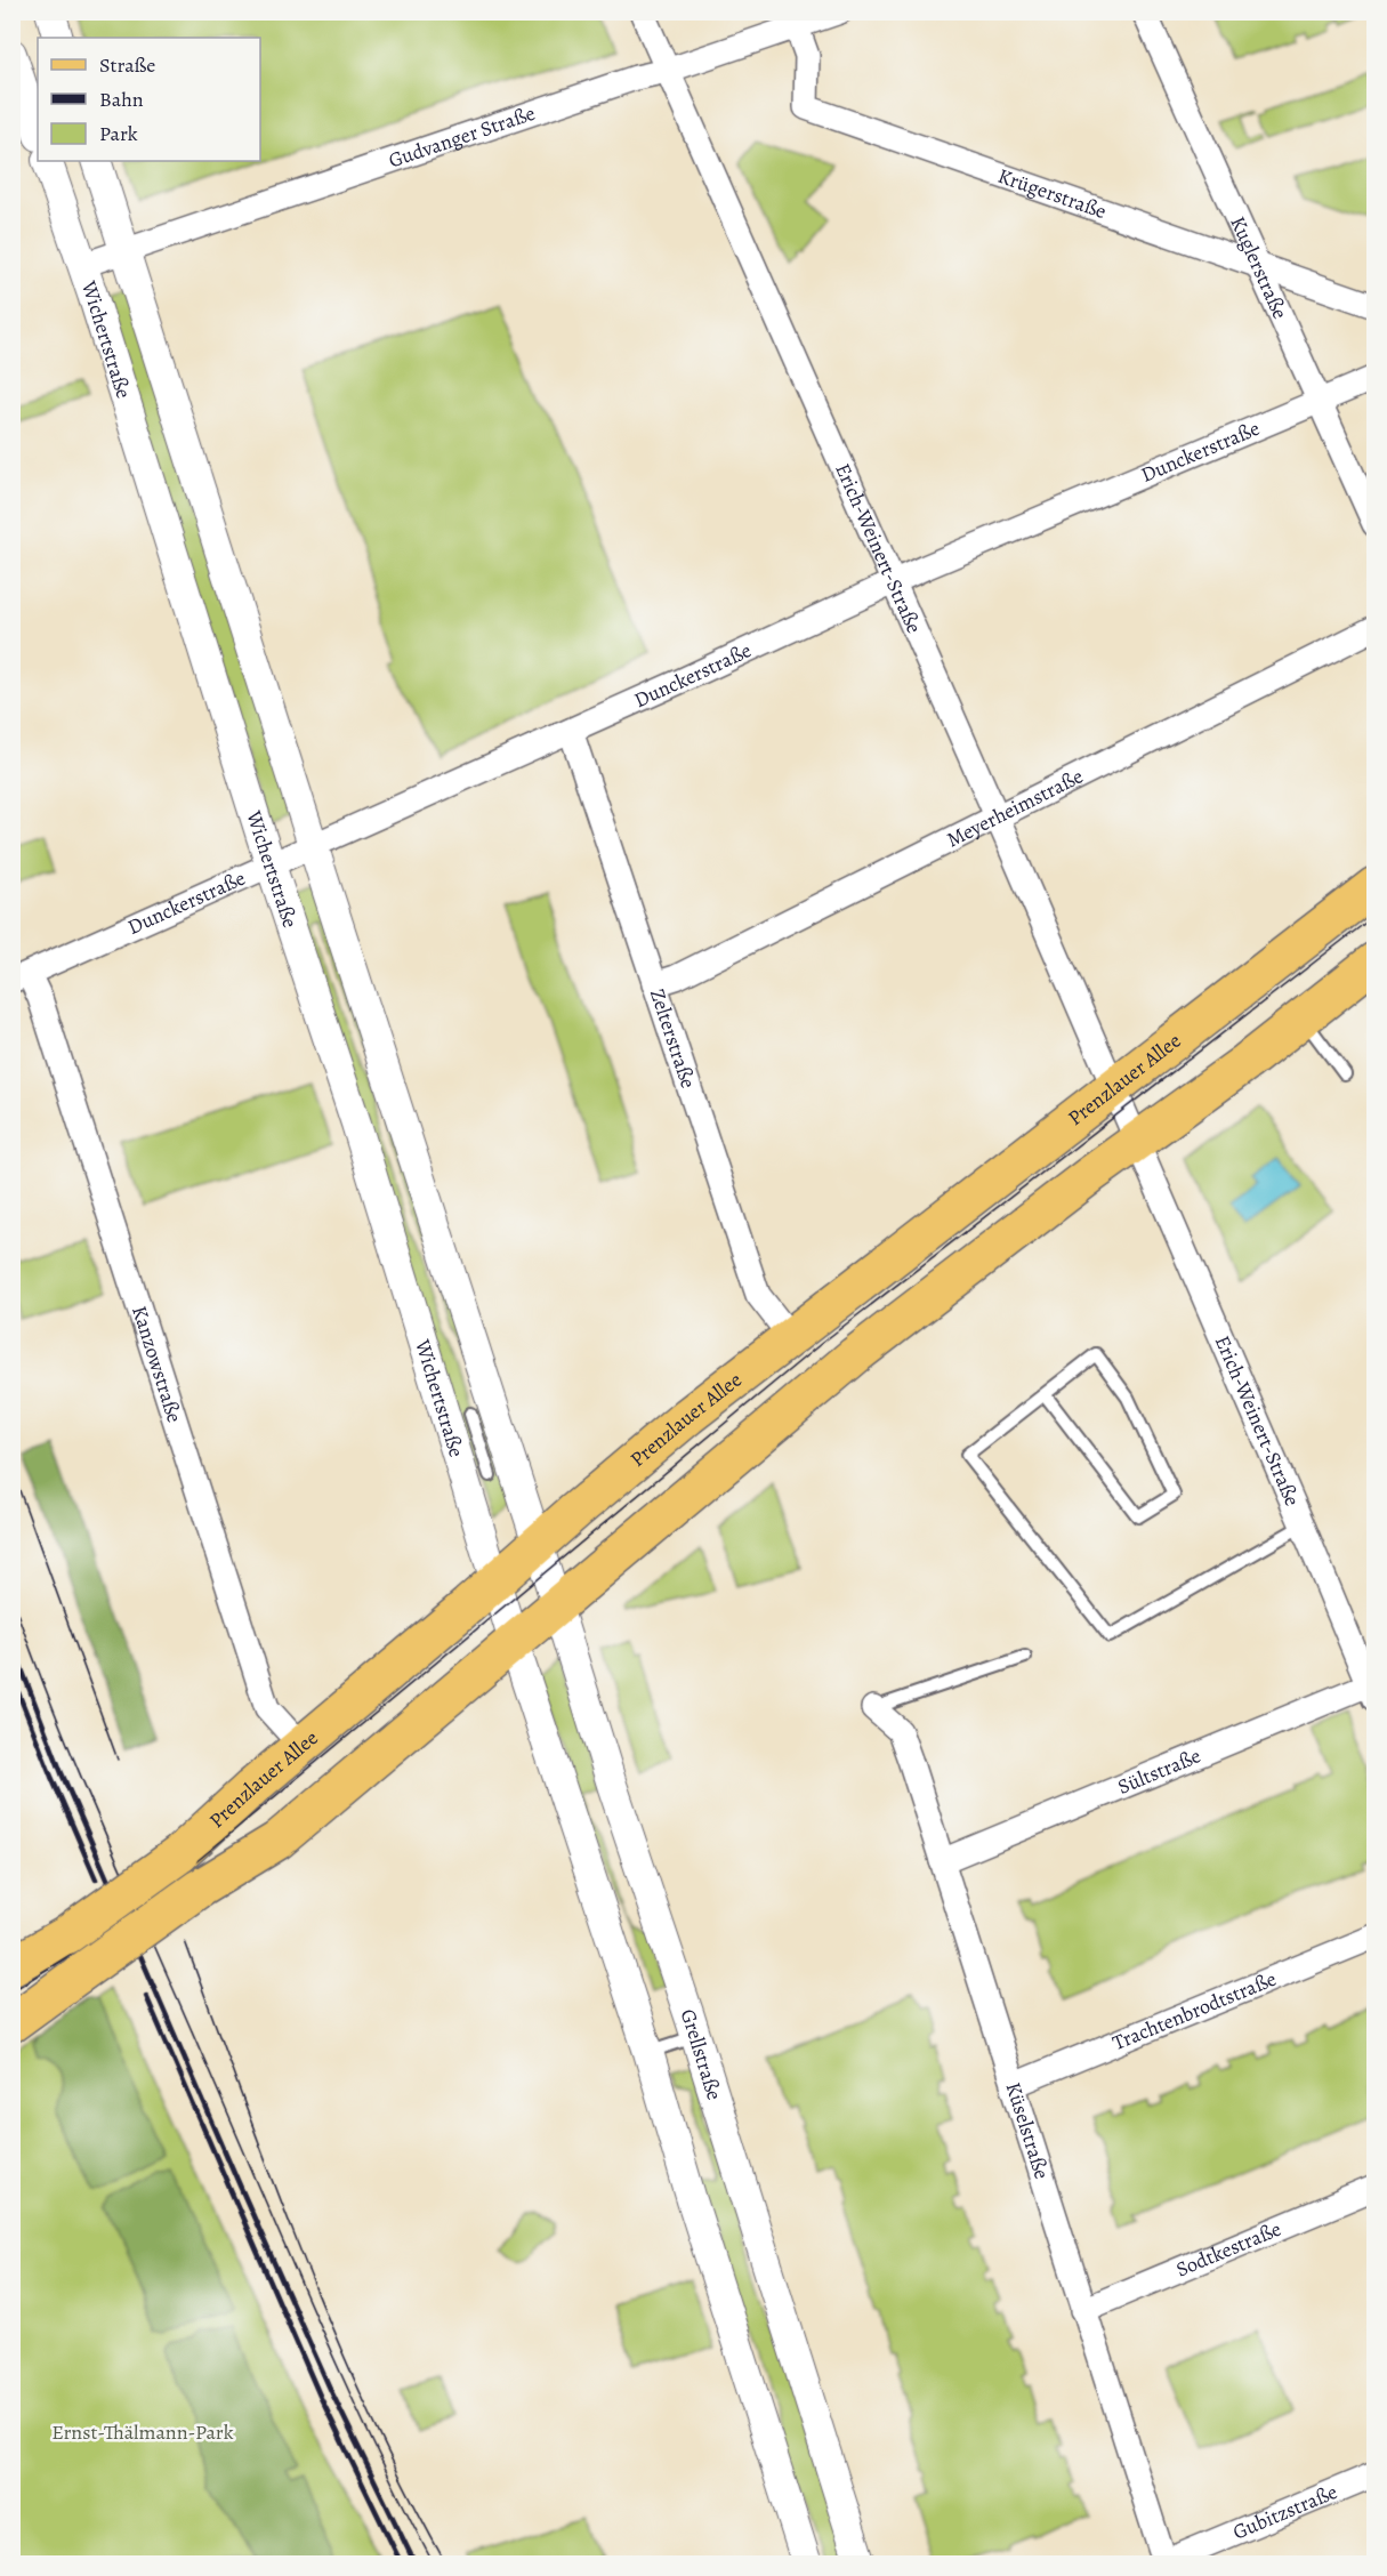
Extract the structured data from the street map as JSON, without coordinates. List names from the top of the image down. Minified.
{"streets":{"main road":["Prenzlauer Allee"],"street":["Gudvanger Straße","Krügerstraße","Kuglerstraße","Wichertstraße","Dunckerstraße","Erich-Weinert-Straße","Meyerheimstraße","Zelterstraße","Kanzowstraße","Sültstraße","Trachtenbrodtstraße","Grellstraße","Küselstraße","Sodtkestraße","Gubitzstraße"]},"crossings":[["Gudvanger Straße","Krügerstraße"],["Gudvanger Straße","Wichertstraße"],["Gudvanger Straße","Erich-Weinert-Straße"],["Krügerstraße","Kuglerstraße"],["Kuglerstraße","Dunckerstraße"],["Wichertstraße","Dunckerstraße"],["Wichertstraße","Prenzlauer Allee"],["Dunckerstraße","Erich-Weinert-Straße"],["Dunckerstraße","Zelterstraße"],["Dunckerstraße","Kanzowstraße"],["Erich-Weinert-Straße","Meyerheimstraße"],["Erich-Weinert-Straße","Prenzlauer Allee"],["Erich-Weinert-Straße","Sültstraße"],["Meyerheimstraße","Zelterstraße"],["Zelterstraße","Prenzlauer Allee"],["Prenzlauer Allee","Kanzowstraße"],["Prenzlauer Allee","Grellstraße"],["Sültstraße","Küselstraße"],["Trachtenbrodtstraße","Küselstraße"],["Küselstraße","Sodtkestraße"],["Küselstraße","Gubitzstraße"]],"parks":["Ernst-Thälmann-Park"],"legend":["Straße","Bahn","Park"]}
